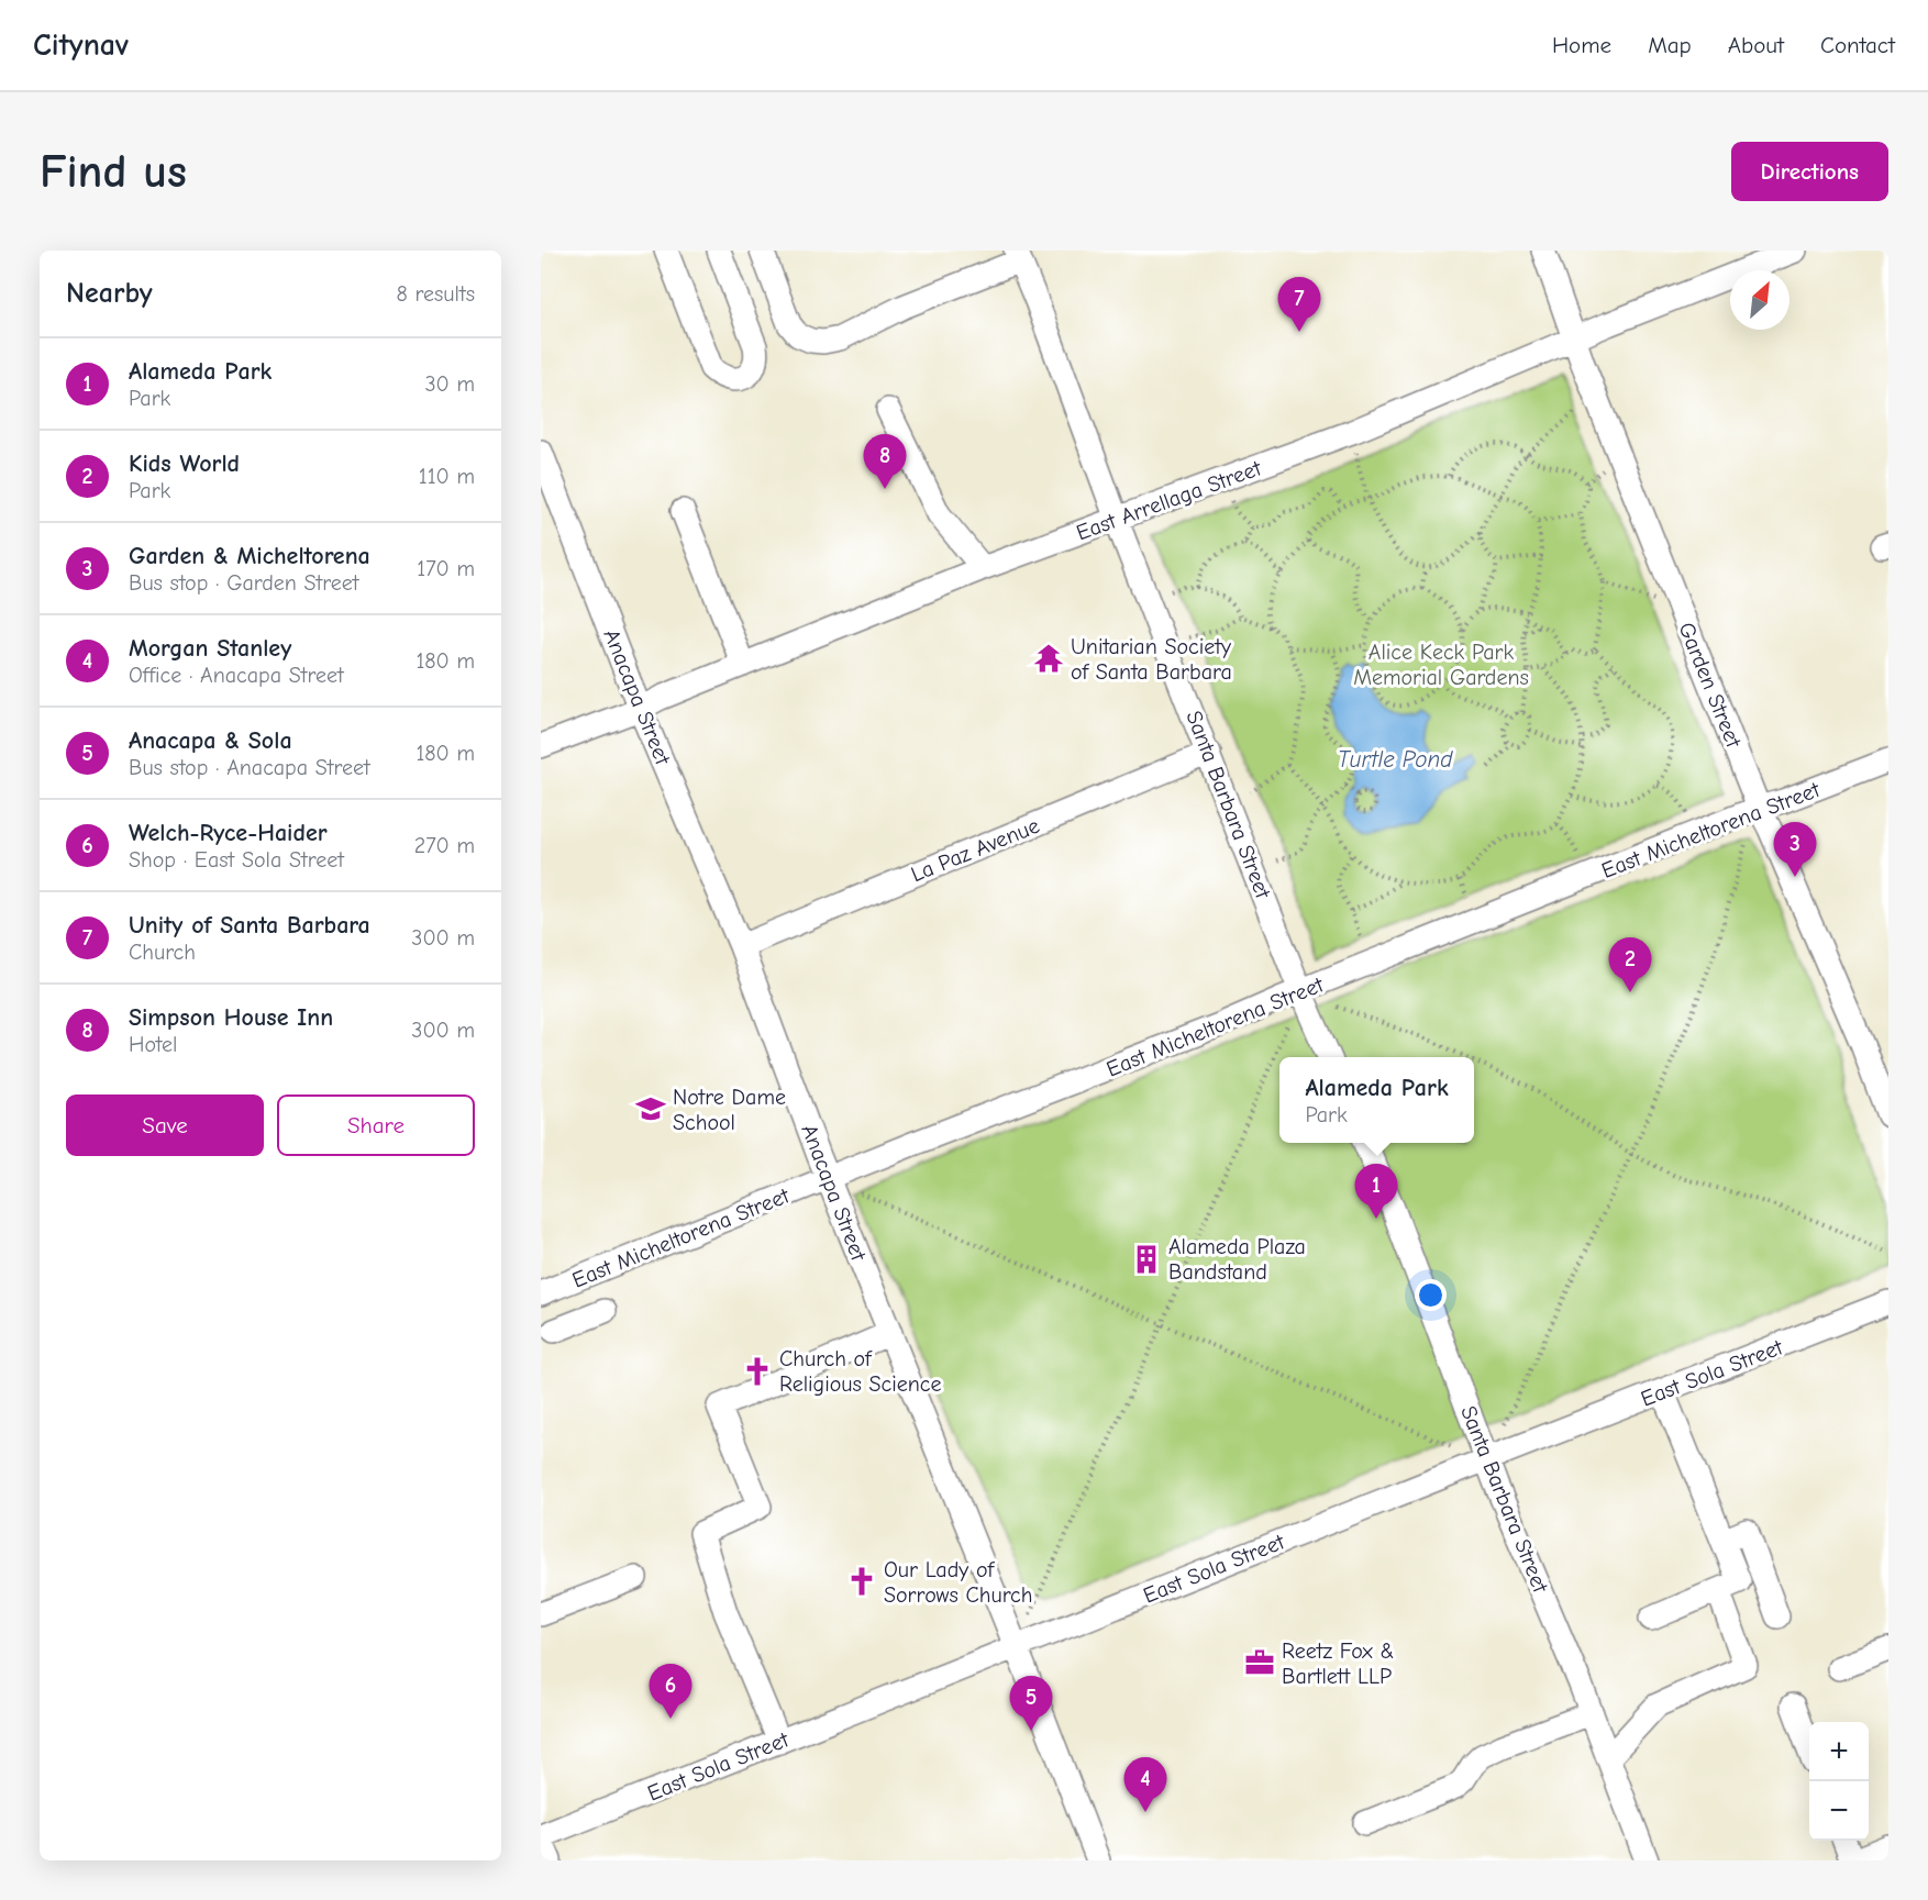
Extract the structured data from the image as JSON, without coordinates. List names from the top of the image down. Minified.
{"streets":{"street":["East Arrellaga Street","Garden Street","Anacapa Street","Santa Barbara Street","East Micheltorena Street","La Paz Avenue","East Sola Street"]},"crossings":[["East Arrellaga Street","Garden Street"],["East Arrellaga Street","Anacapa Street"],["East Arrellaga Street","Santa Barbara Street"],["Garden Street","East Micheltorena Street"],["Anacapa Street","East Micheltorena Street"],["Anacapa Street","La Paz Avenue"],["Anacapa Street","East Sola Street"],["Santa Barbara Street","East Micheltorena Street"],["Santa Barbara Street","La Paz Avenue"],["Santa Barbara Street","East Sola Street"]],"water":["Turtle Pond"],"parks":["Alice Keck Park Memorial Gardens"],"places":{"temple":["Unitarian Society of Santa Barbara"],"school or university":["Notre Dame School"],"building":["Alameda Plaza Bandstand"],"church":["Church of Religious Science","Our Lady of Sorrows Church"],"office":["Reetz Fox & Bartlett LLP"]},"north":"top right","page":{"header":"Citynav","nav":["Home","Map","About","Contact"],"buttons":["Directions",["Save","Share"]],"title":"Find us","heading":["Nearby","8 results"],"pins":["7","8","3","2","1","6","5","4"],"list":[{"mark":"1","name":"Alameda Park","note":"Park","value":"30 m"},{"mark":"2","name":"Kids World","note":"Park","value":"110 m"},{"mark":"3","name":"Garden & Micheltorena","note":"Bus stop · Garden Street","value":"170 m"},{"mark":"4","name":"Morgan Stanley","note":"Office · Anacapa Street","value":"180 m"},{"mark":"5","name":"Anacapa & Sola","note":"Bus stop · Anacapa Street","value":"180 m"},{"mark":"6","name":"Welch-Ryce-Haider","note":"Shop · East Sola Street","value":"270 m"},{"mark":"7","name":"Unity of Santa Barbara","note":"Church","value":"300 m"},{"mark":"8","name":"Simpson House Inn","note":"Hotel","value":"300 m"}],"popup":["Alameda Park","Park"],"map_buttons":["+","−"]}}
